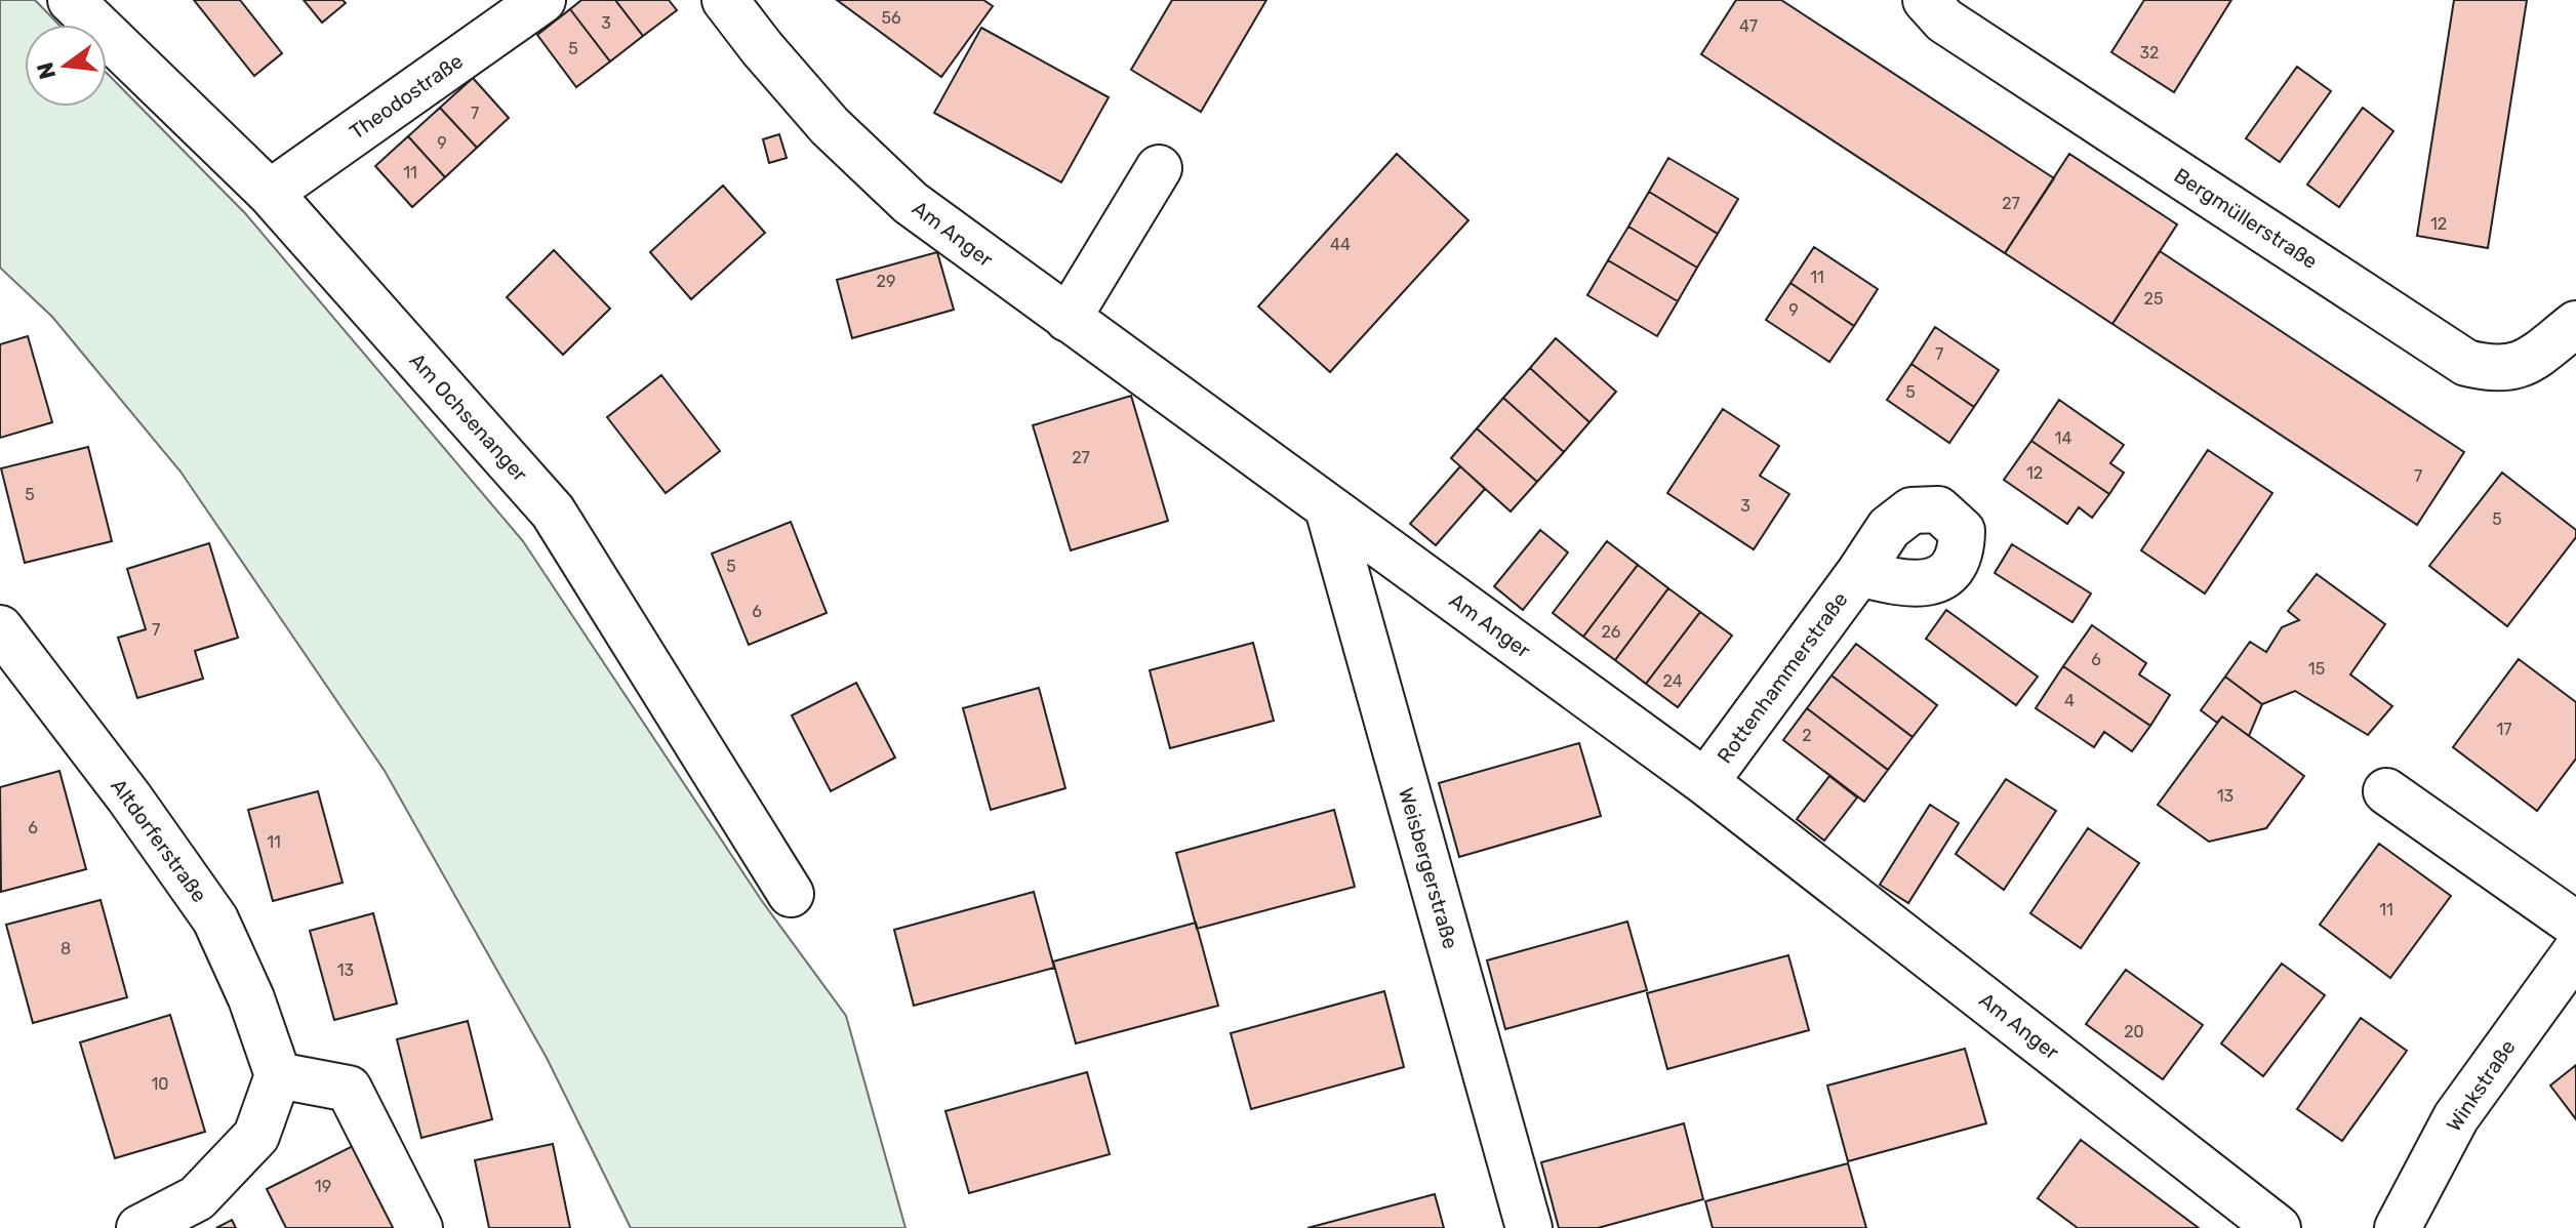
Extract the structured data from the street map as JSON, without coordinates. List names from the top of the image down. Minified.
{"streets":{"street":["Theodostraße","Bergmüllerstraße","Am Anger","Am Ochsenanger","Rottenhammerstraße","Altdorferstraße","Weisbergerstraße","Winkstraße"]},"crossings":[["Theodostraße","Am Ochsenanger"],["Am Anger","Rottenhammerstraße"],["Am Anger","Weisbergerstraße"]],"house_numbers":["56","3","47","5","32","7","9","11","27","12","44","11","29","25","9","7","5","14","27","12","7","5","3","5","5","6","7","26","6","15","24","4","17","2","13","6","11","11","8","13","20","10","19"],"north":"left"}
